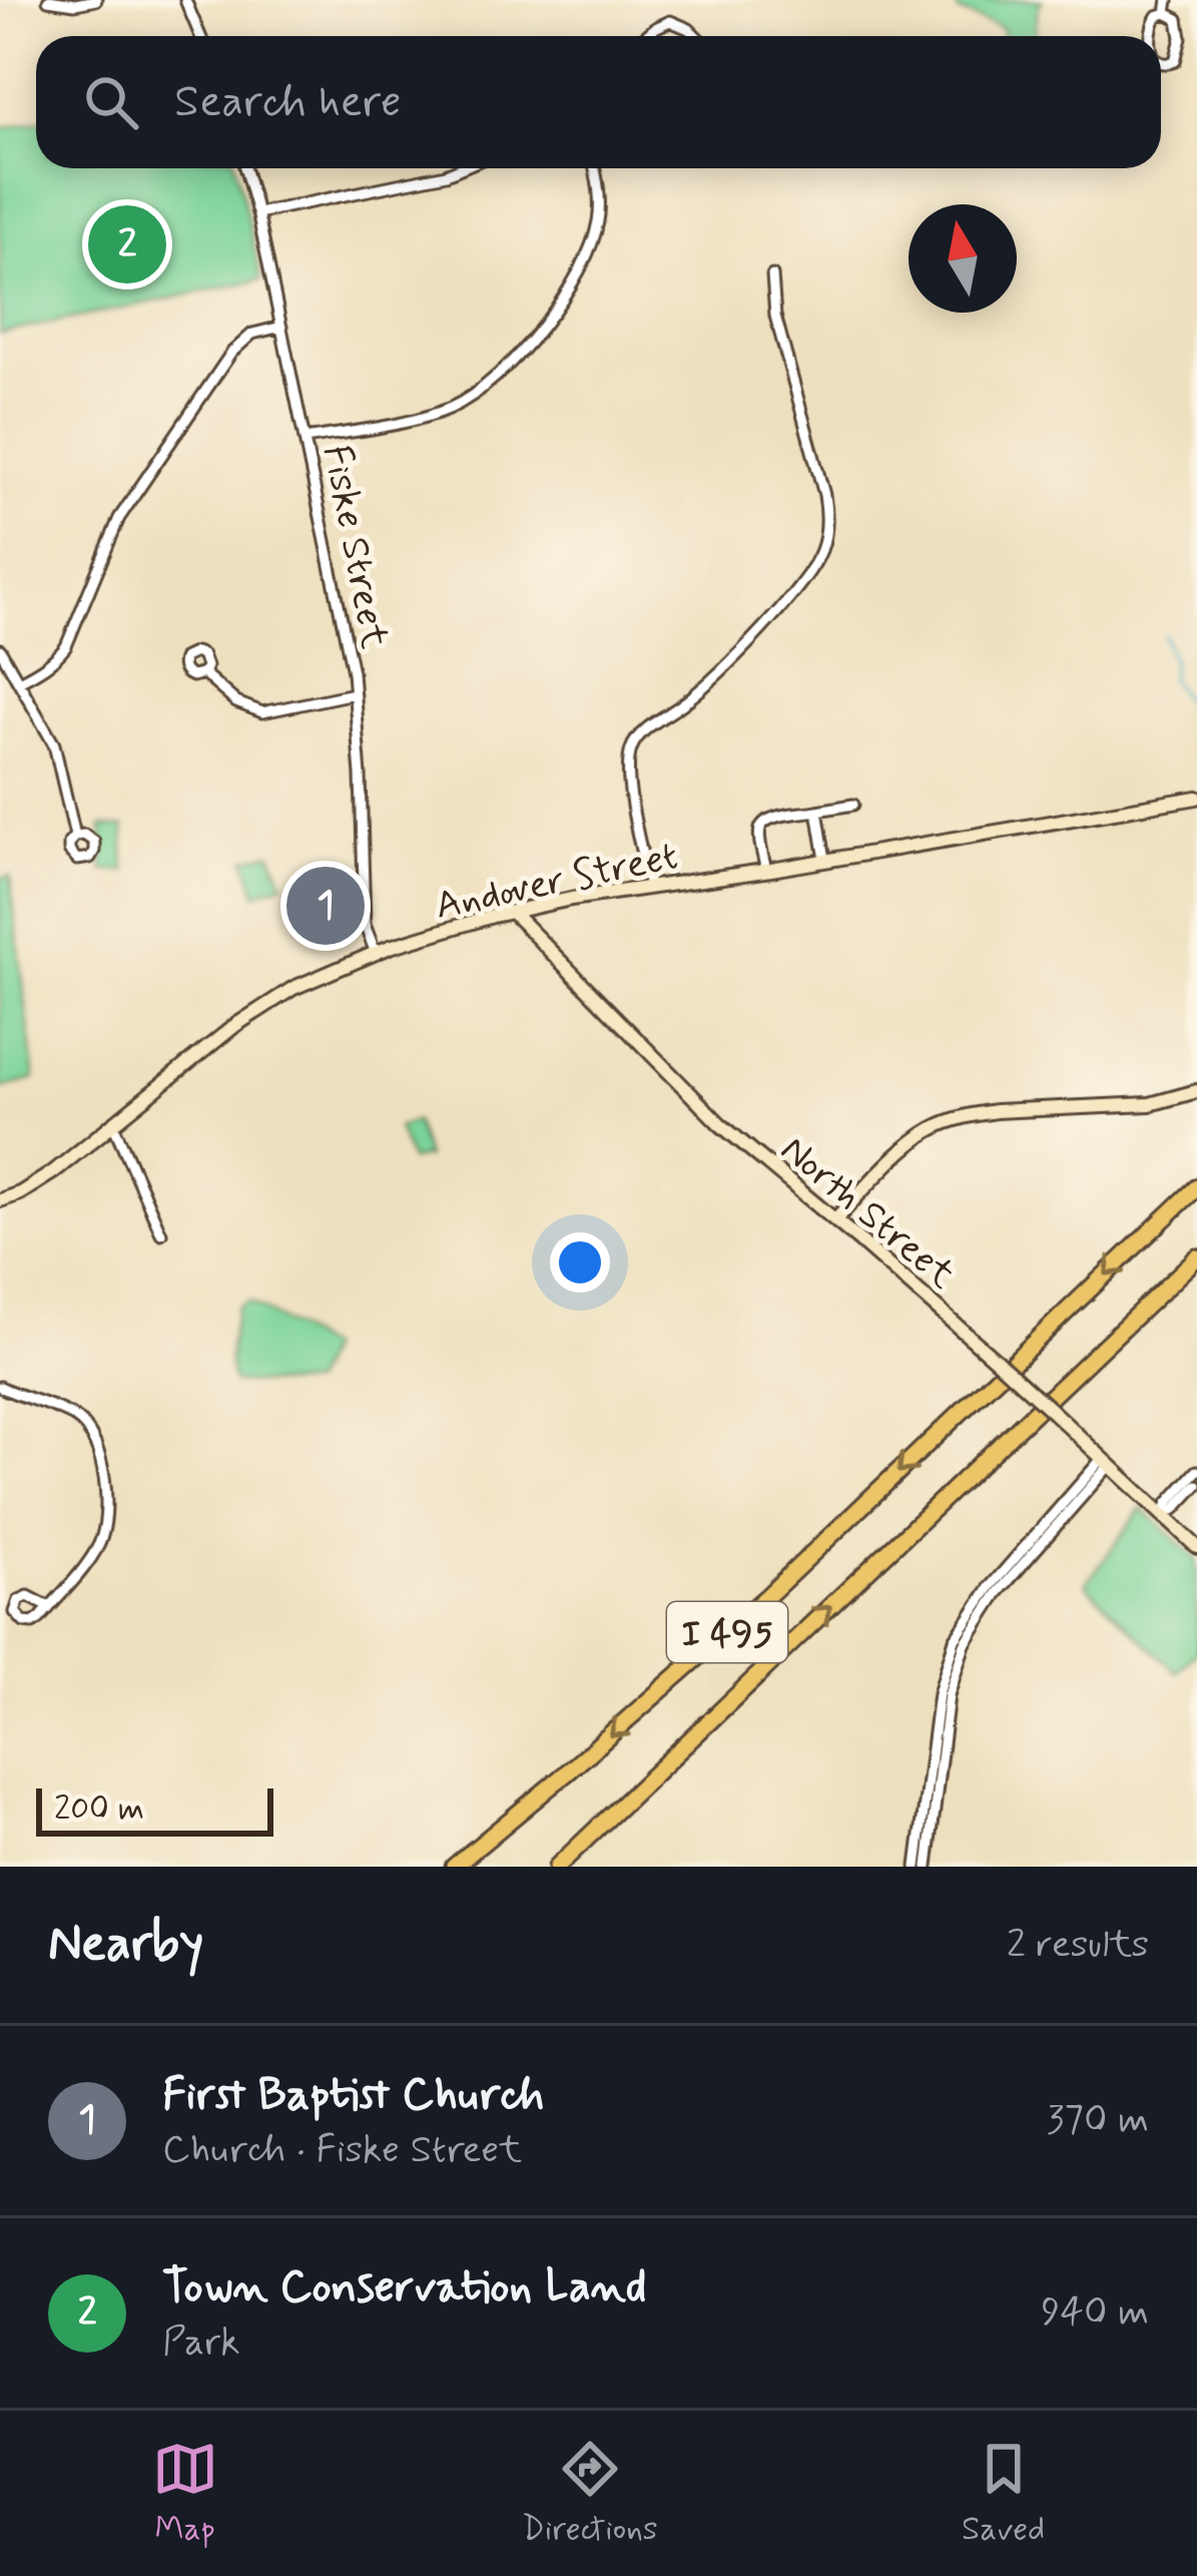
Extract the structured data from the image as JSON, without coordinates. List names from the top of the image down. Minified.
{"streets":{"highway":["I 495"],"main road":["Andover Street","North Street"],"street":["Fiske Street"]},"crossings":[["Fiske Street","Andover Street"],["Andover Street","North Street"]],"scale_bar":"200 m","north":"top","page":{"search":"Search here","pins":["2","1"],"scale":"200 m","heading":["Nearby","2 results"],"list":[{"mark":"1","name":"First Baptist Church","note":"Church · Fiske Street","value":"370 m"},{"mark":"2","name":"Town Conservation Land","note":"Park","value":"940 m"}],"nav":["Map","Directions","Saved"]}}
